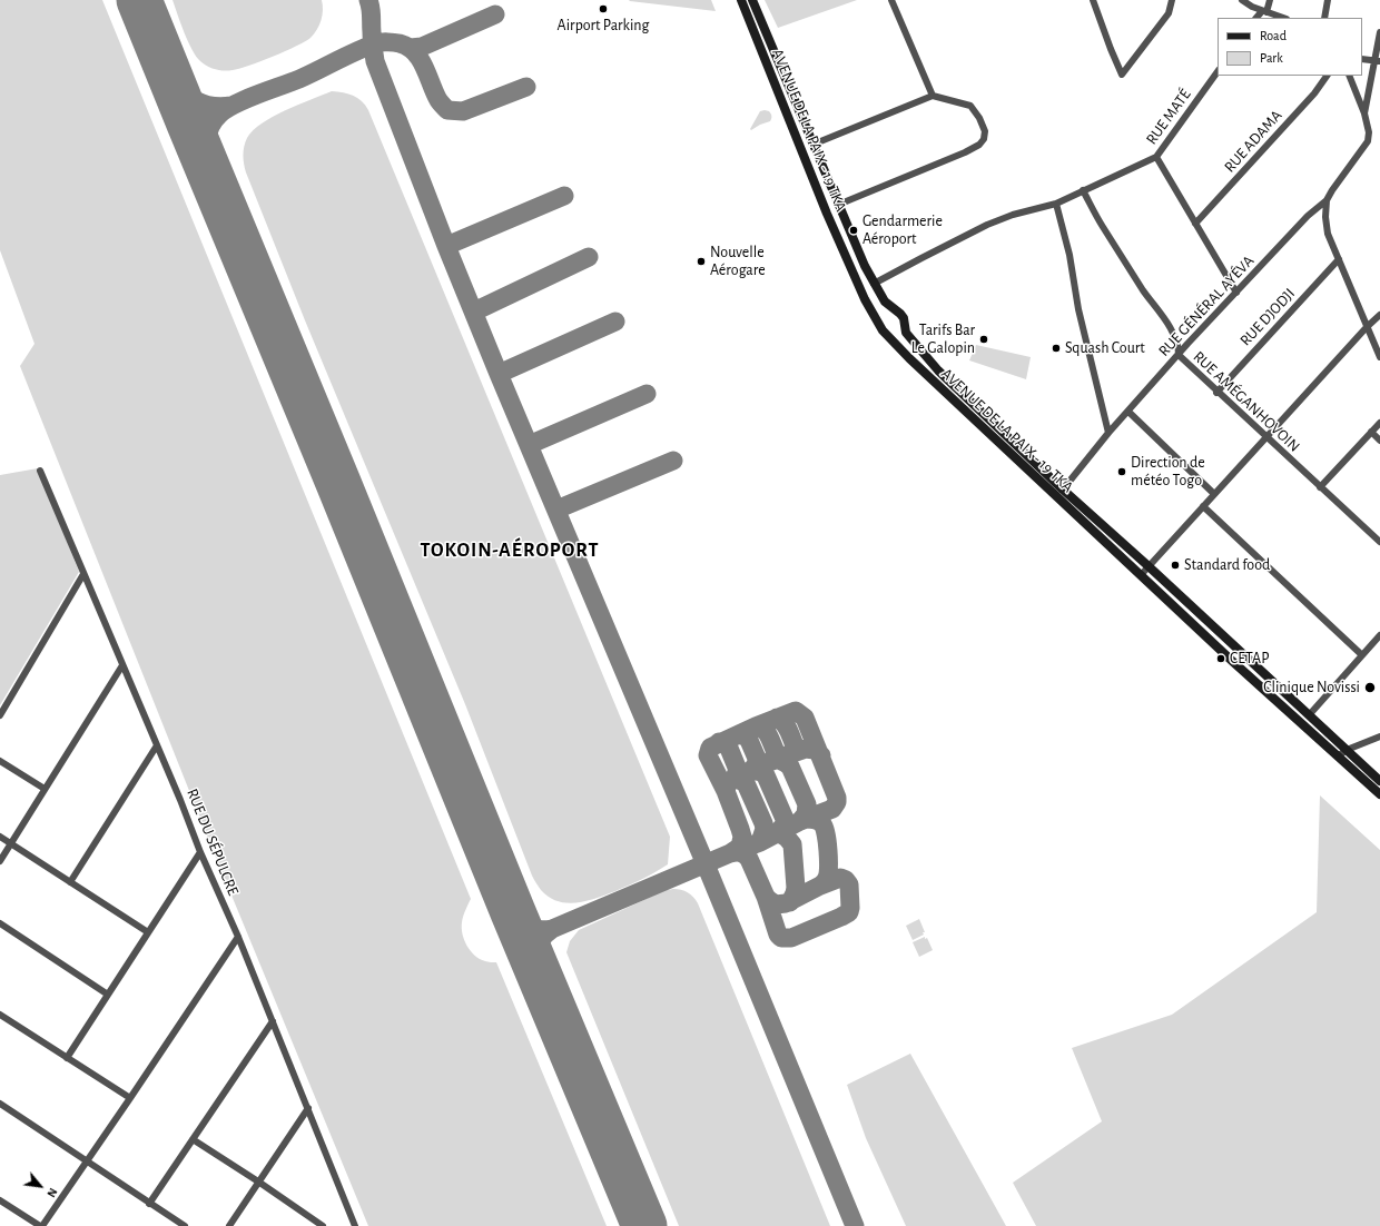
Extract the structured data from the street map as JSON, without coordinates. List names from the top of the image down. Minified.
{"streets":{"main road":["AVENUE DE LA PAIX - 19 TKA"],"street":["RUE MATÉ","RUE ADAMA","RUE GÉNÉRAL AYÉVA","RUE DJODJI","RUE AMÉGANHOVOIN","RUE DU SÉPULCRE"]},"crossings":[["RUE MATÉ","AVENUE DE LA PAIX - 19 TKA"],["RUE MATÉ","RUE AMÉGANHOVOIN"],["AVENUE DE LA PAIX - 19 TKA","RUE GÉNÉRAL AYÉVA"],["RUE GÉNÉRAL AYÉVA","RUE AMÉGANHOVOIN"],["RUE DJODJI","RUE AMÉGANHOVOIN"]],"districts":["TOKOIN-AÉROPORT"],"places":["Airport Parking","Gendarmerie Aéroport","Nouvelle Aérogare","Tarifs Bar Le Galopin","Squash Court","Direction de météo Togo","Standard food","CETAP","Clinique Novissi"],"legend":["Road","Park"],"north":"bottom right"}
